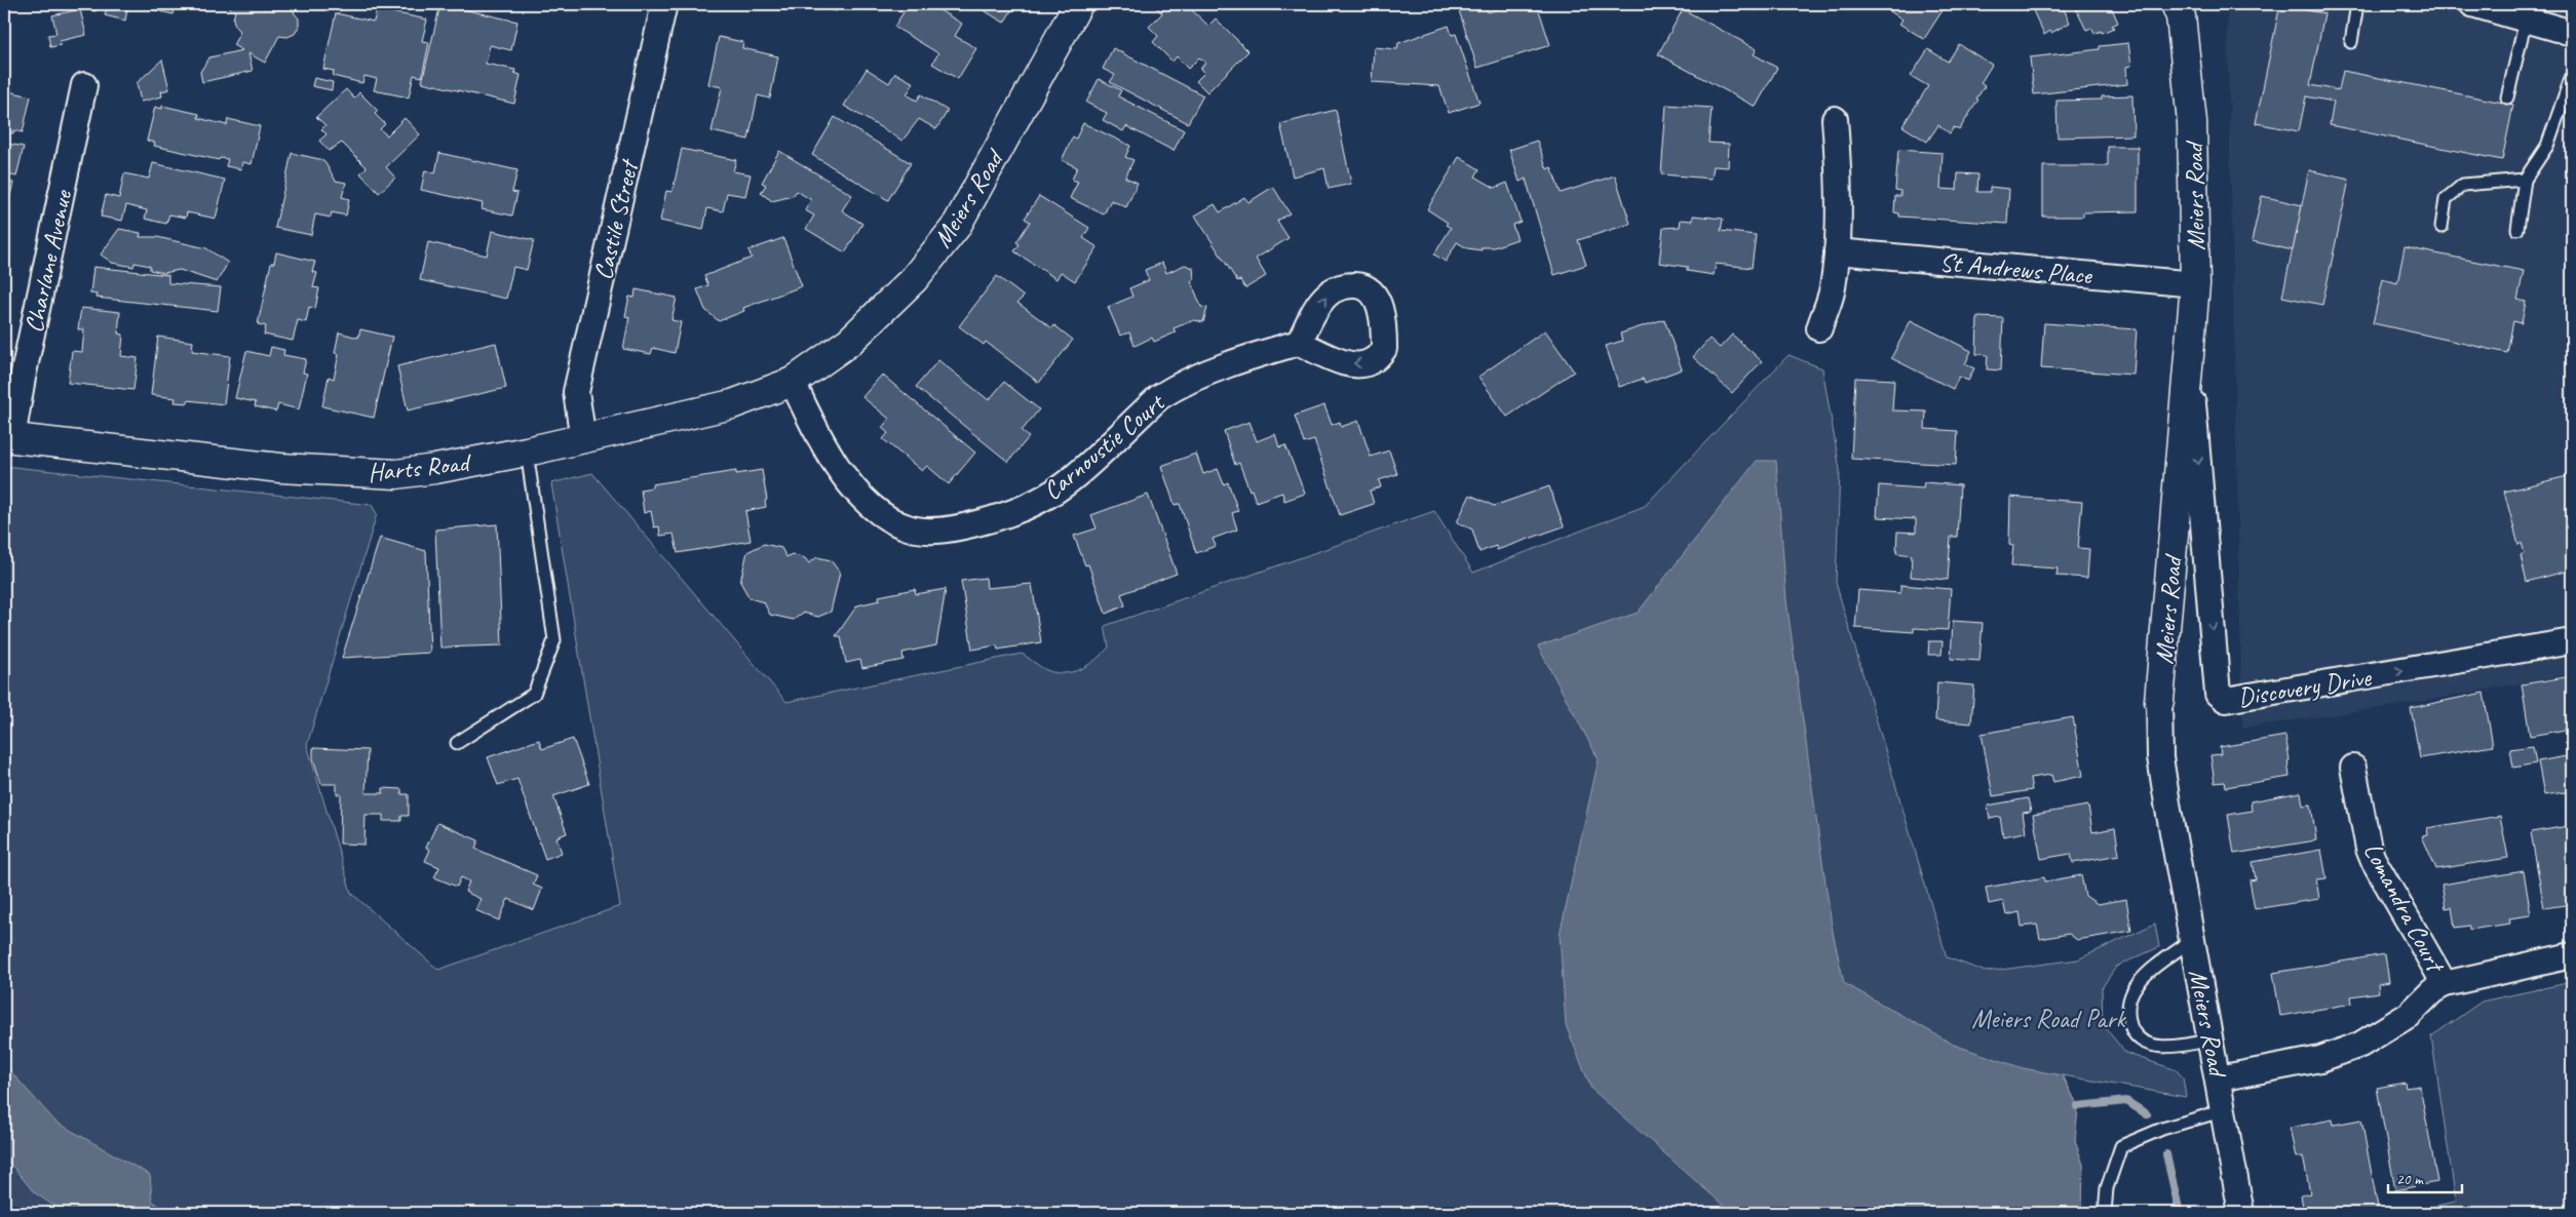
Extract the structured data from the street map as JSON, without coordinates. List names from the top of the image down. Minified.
{"streets":{"street":["Meiers Road","Castile Street","Charlane Avenue","St Andrews Place","Carnoustie Court","Harts Road","Discovery Drive","Lomandra Court"]},"crossings":[["Meiers Road","St Andrews Place"],["Meiers Road","Carnoustie Court"],["Meiers Road","Harts Road"],["Meiers Road","Discovery Drive"],["Castile Street","Harts Road"],["Charlane Avenue","Harts Road"],["Carnoustie Court","Harts Road"]],"parks":["Meiers Road Park"],"scale_bar":"20 m"}
